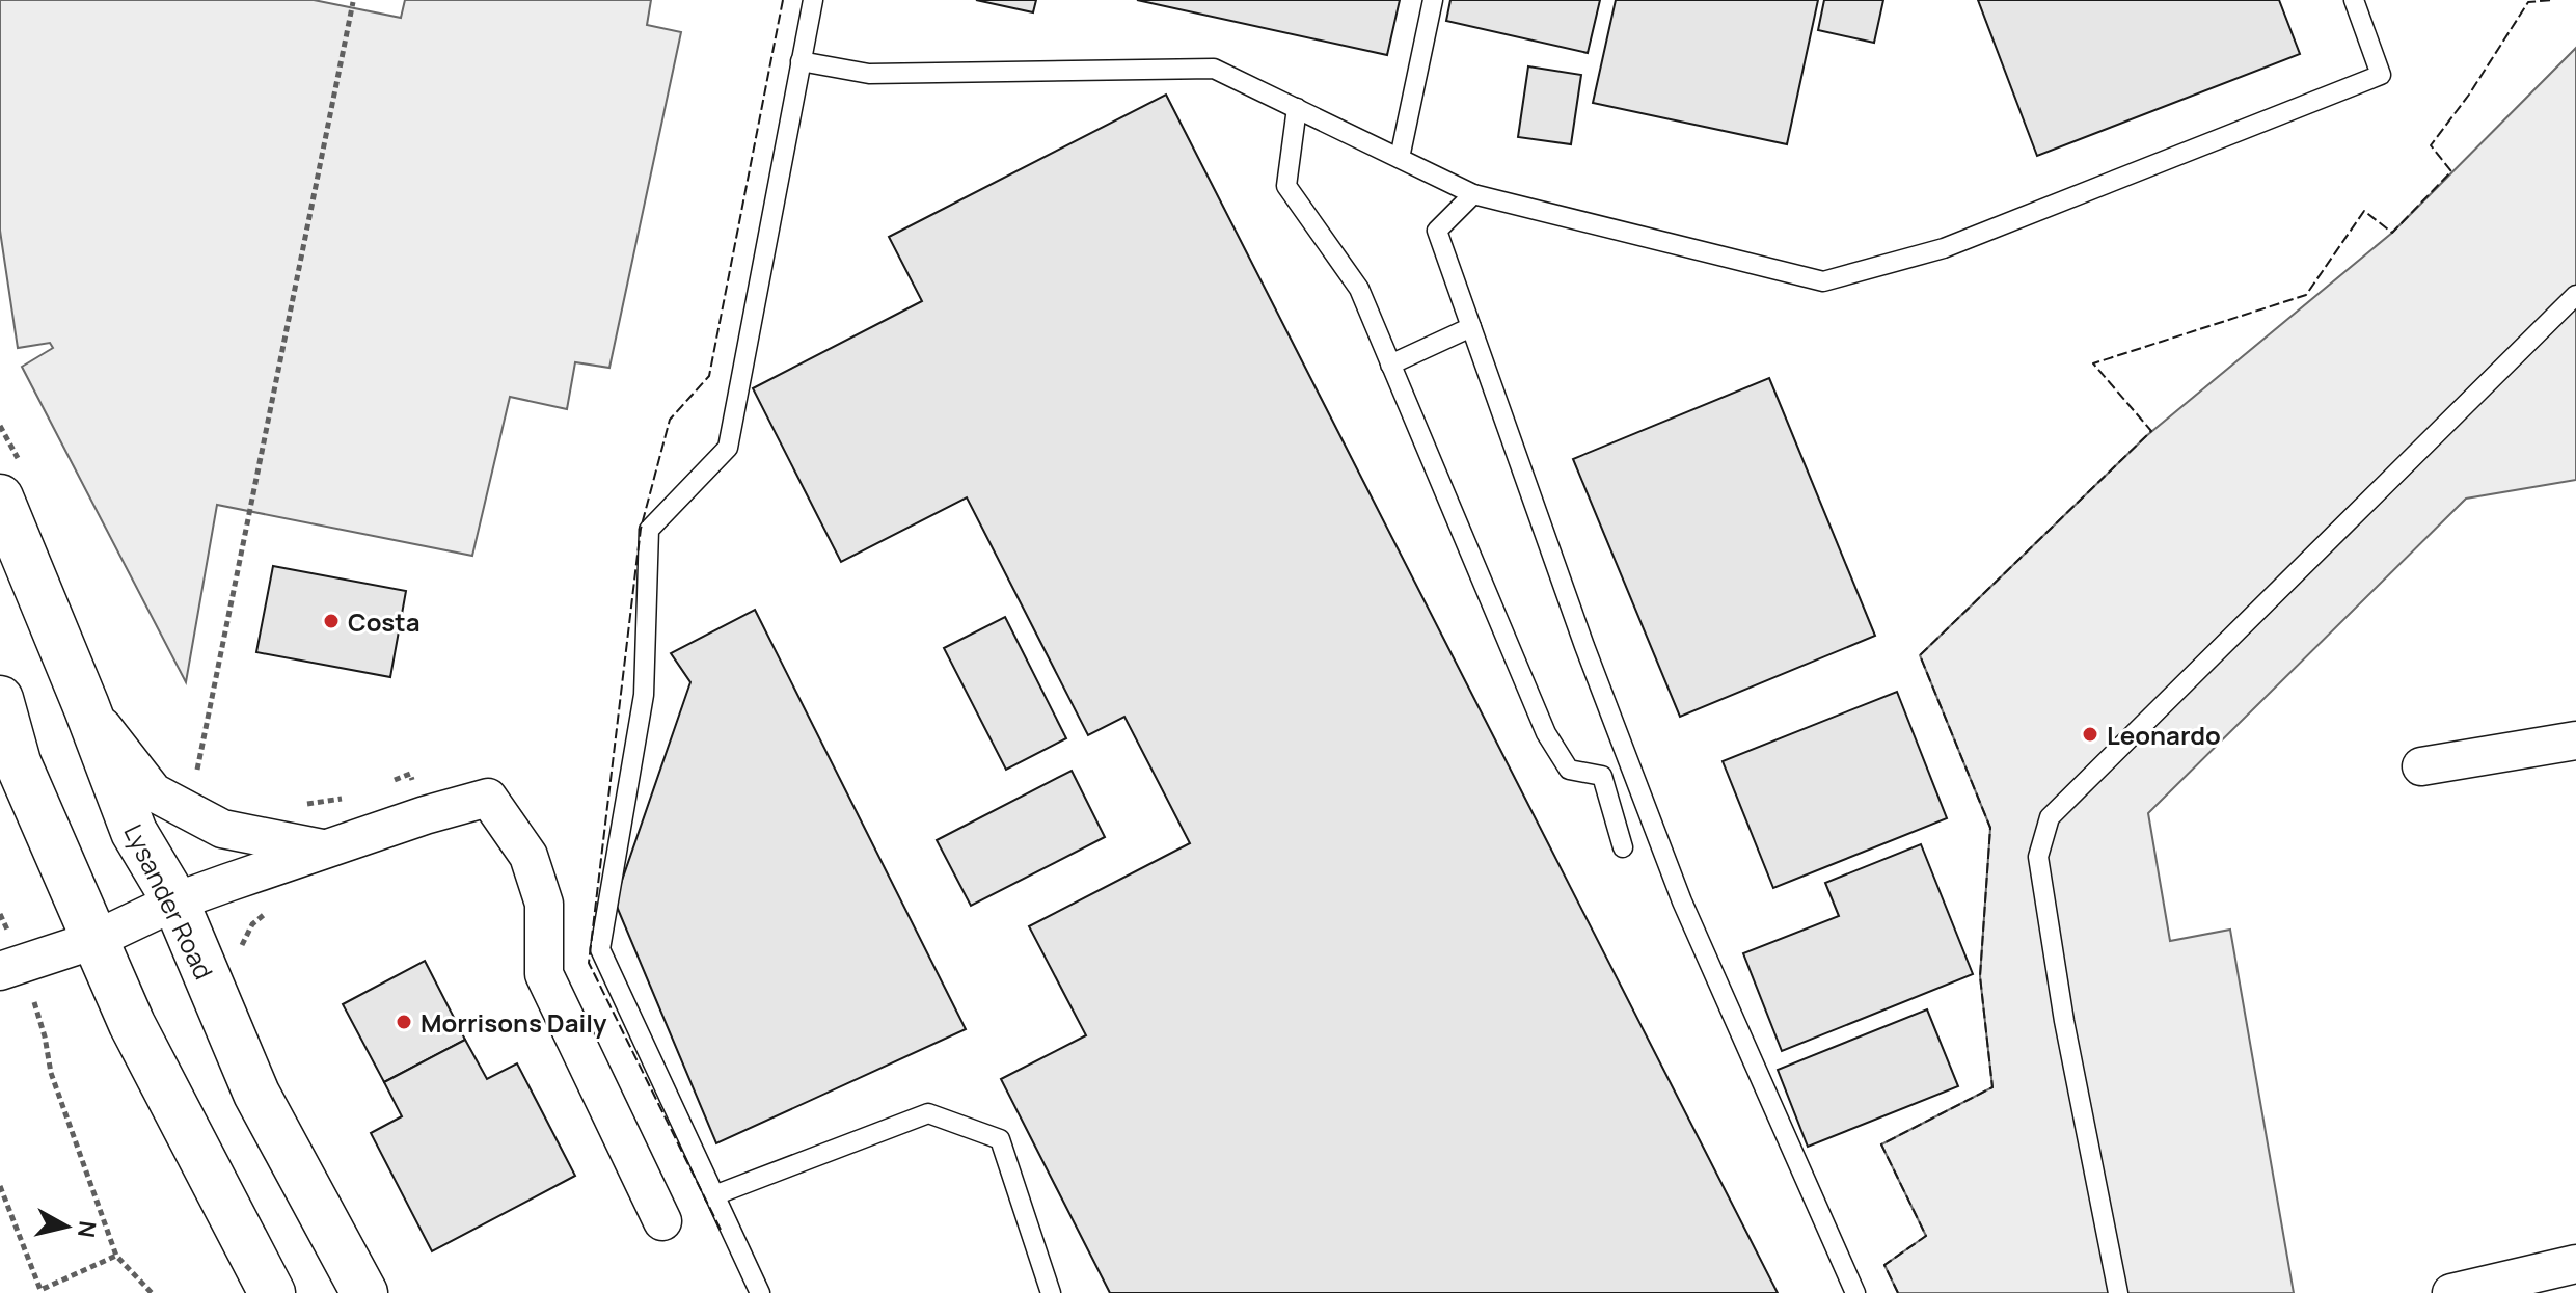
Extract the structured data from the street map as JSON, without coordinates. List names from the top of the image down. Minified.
{"streets":{"main road":["Lysander Road"]},"places":["Costa","Leonardo","Morrisons Daily"],"north":"right"}
